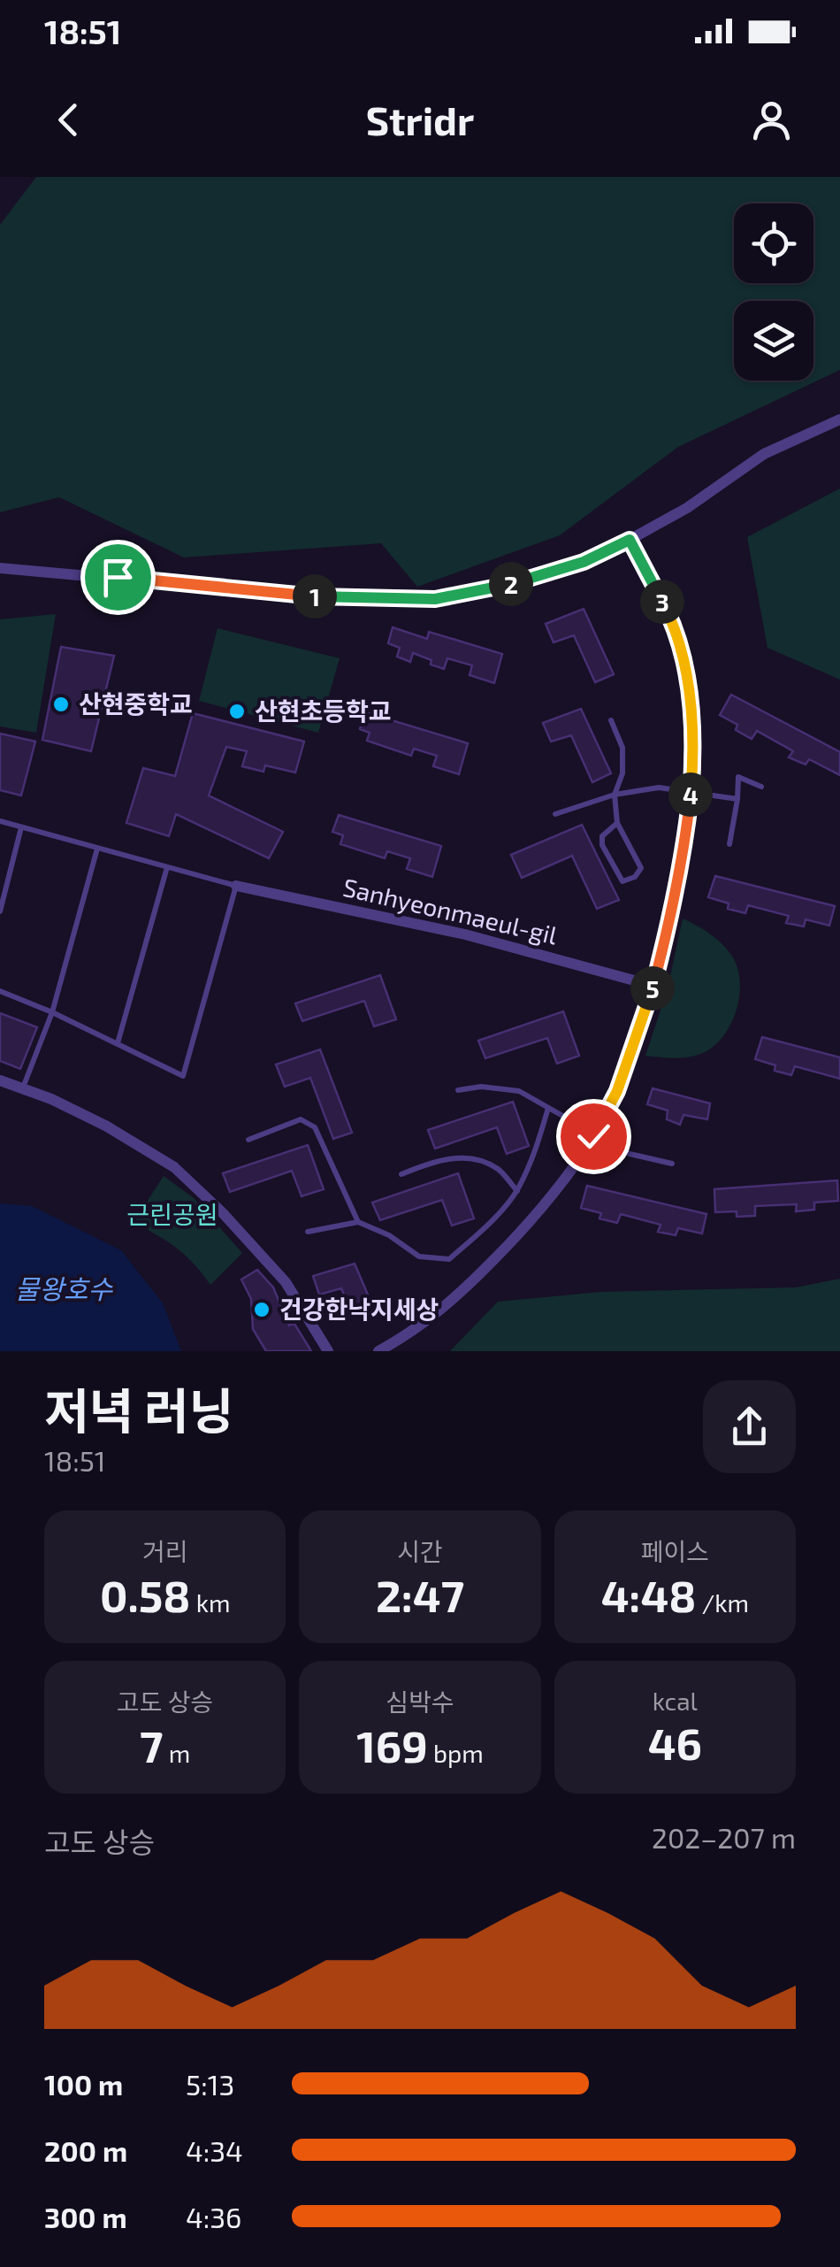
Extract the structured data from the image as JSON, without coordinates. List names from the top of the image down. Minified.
{"streets":{"street":["Sanhyeonmaeul-gil"]},"water":["물왕호수"],"parks":["근린공원"],"places":["산현중학교","산현초등학교","건강한낙지세상"],"page":{"status":"18:51","header":"Stridr","pins":["2","1","3","4","5"],"heading":["저녁 러닝","18:51"],"stats":[["거리","0.58 km"],["시간","2:47"],["페이스","4:48 /km"],["고도 상승","7 m"],["심박수","169 bpm"],["kcal","46"]],"chart":["고도 상승","202–207 m"],"list":[{"name":"100 m","note":"5:13"},{"name":"200 m","note":"4:34"},{"name":"300 m","note":"4:36"}]}}
